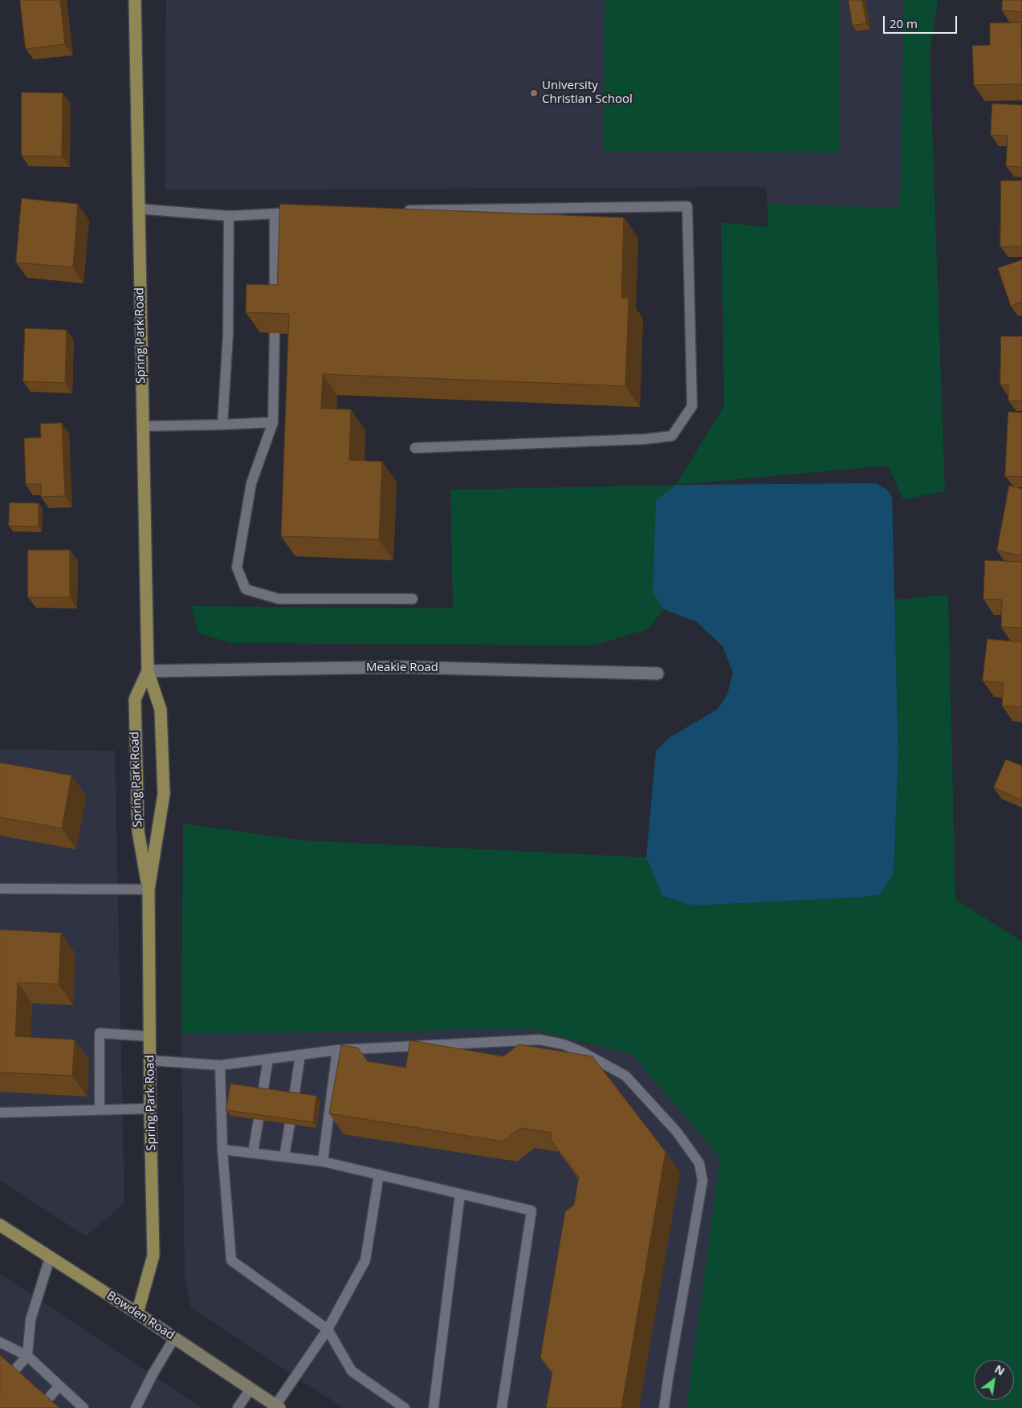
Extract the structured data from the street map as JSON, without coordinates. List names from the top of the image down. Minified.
{"streets":{"main road":["Spring Park Road","Bowden Road"],"street":["Meakie Road"]},"crossings":[["Spring Park Road","Meakie Road"],["Spring Park Road","Bowden Road"]],"places":["University Christian School"],"scale_bar":"20 m","north":"top right"}
